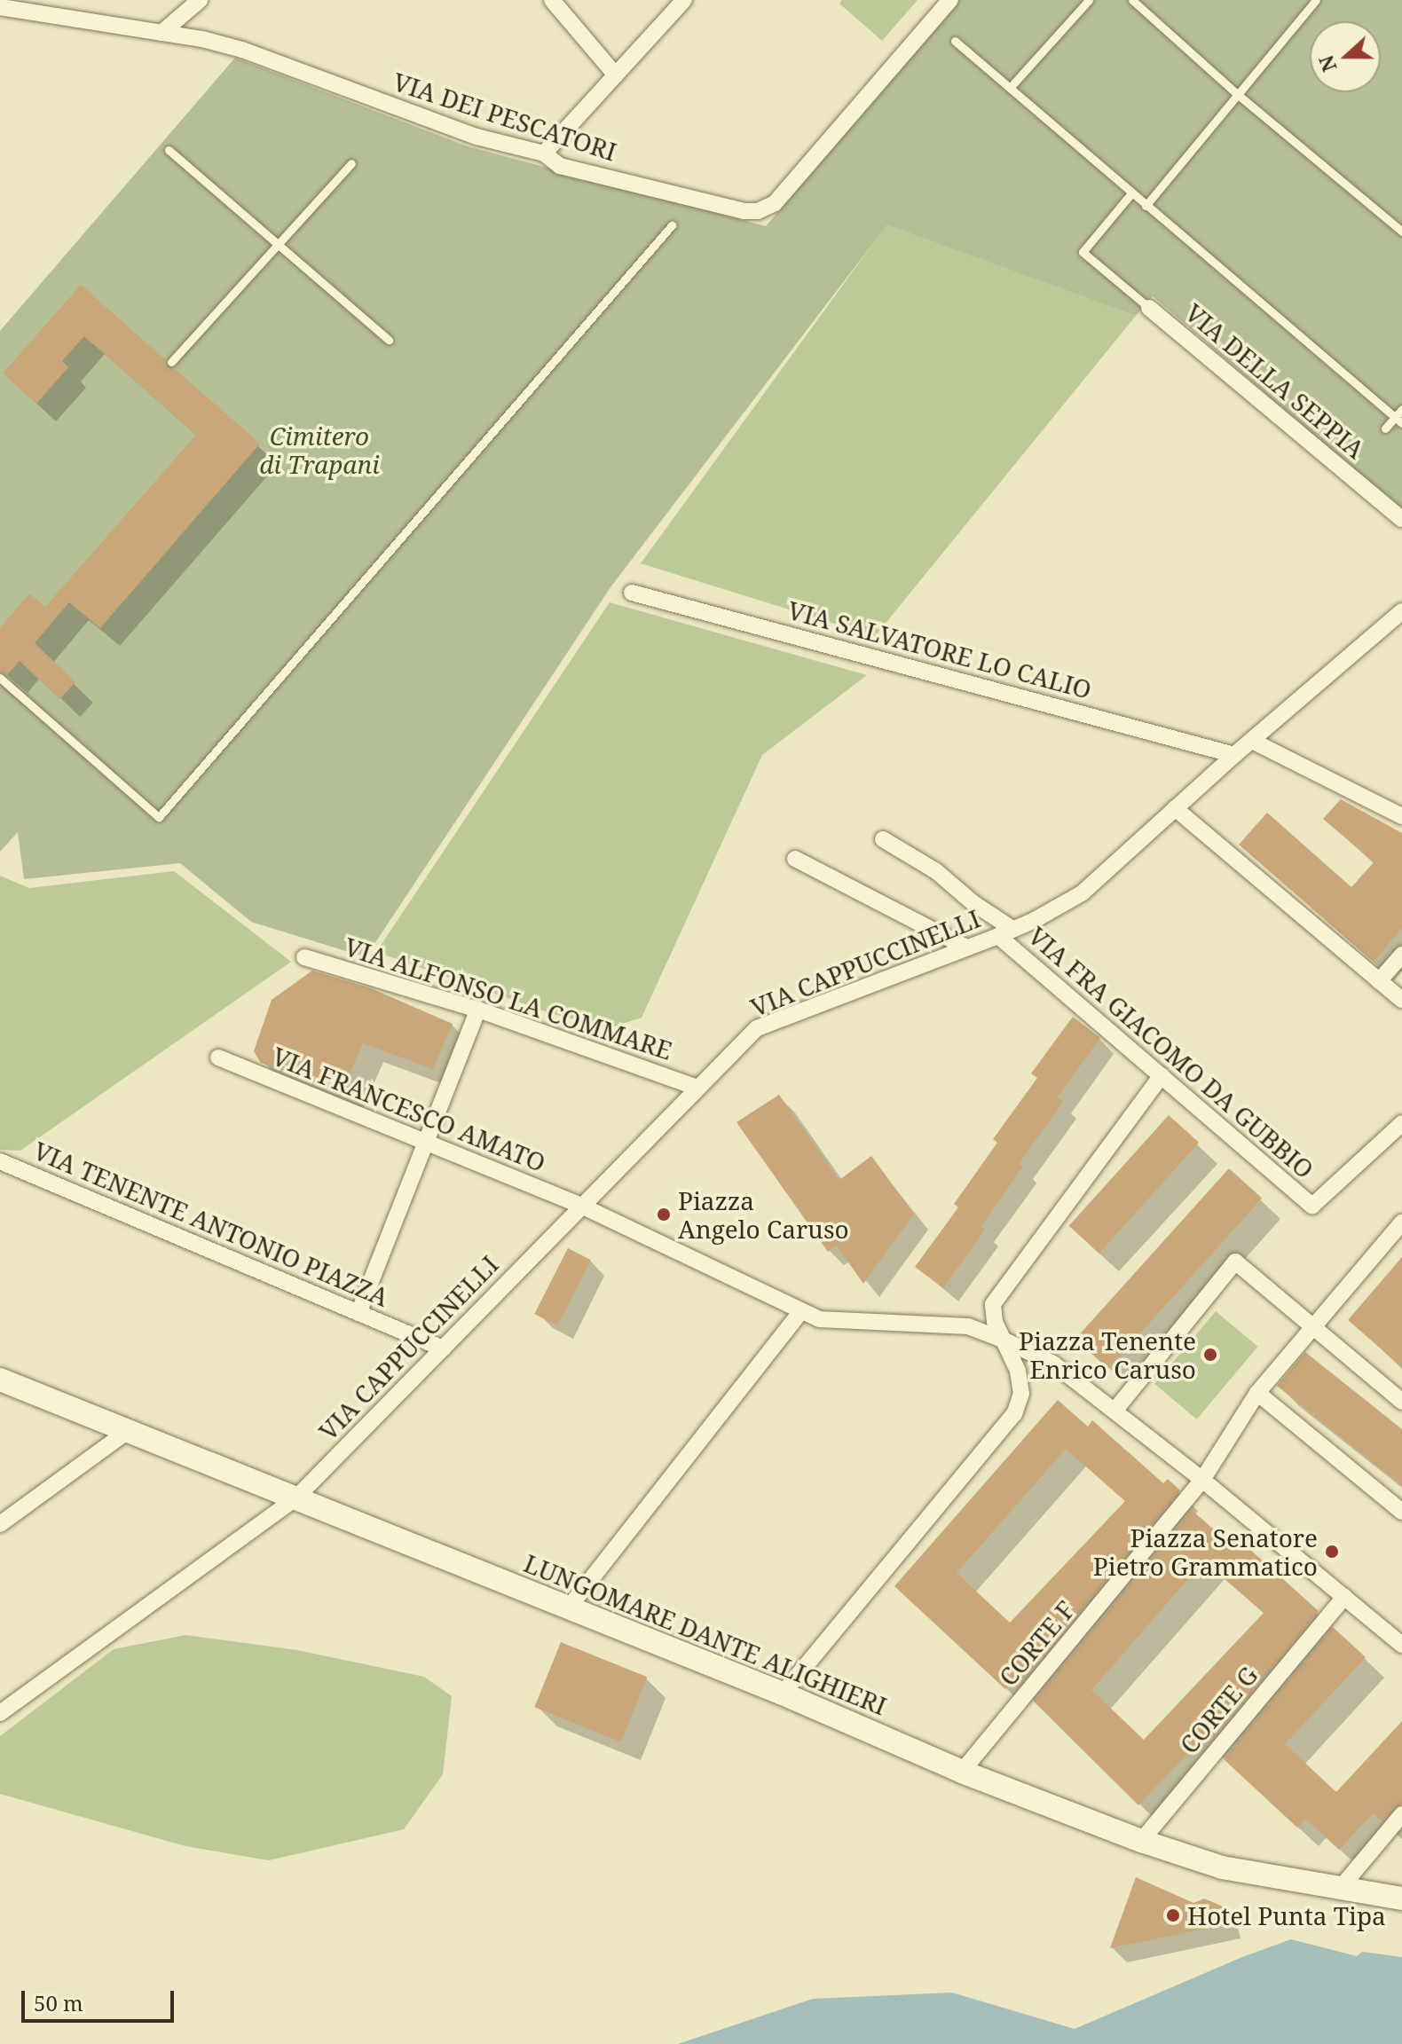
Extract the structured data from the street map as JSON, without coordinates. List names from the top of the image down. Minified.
{"streets":{"main road":["LUNGOMARE DANTE ALIGHIERI"],"street":["VIA DEI PESCATORI","VIA DELLA SEPPIA","VIA SALVATORE LO CALIO","VIA CAPPUCCINELLI","VIA ALFONSO LA COMMARE","VIA FRA GIACOMO DA GUBBIO","VIA FRANCESCO AMATO","VIA TENENTE ANTONIO PIAZZA","CORTE F","CORTE G"]},"crossings":[["VIA SALVATORE LO CALIO","VIA CAPPUCCINELLI"],["VIA CAPPUCCINELLI","VIA ALFONSO LA COMMARE"],["VIA CAPPUCCINELLI","VIA FRA GIACOMO DA GUBBIO"],["VIA CAPPUCCINELLI","VIA FRANCESCO AMATO"],["VIA CAPPUCCINELLI","VIA TENENTE ANTONIO PIAZZA"],["VIA CAPPUCCINELLI","LUNGOMARE DANTE ALIGHIERI"],["LUNGOMARE DANTE ALIGHIERI","CORTE F"],["LUNGOMARE DANTE ALIGHIERI","CORTE G"]],"parks":["Cimitero di Trapani"],"places":["Piazza Angelo Caruso","Piazza Tenente Enrico Caruso","Piazza Senatore Pietro Grammatico","Hotel Punta Tipa"],"scale_bar":"50 m","north":"left"}
